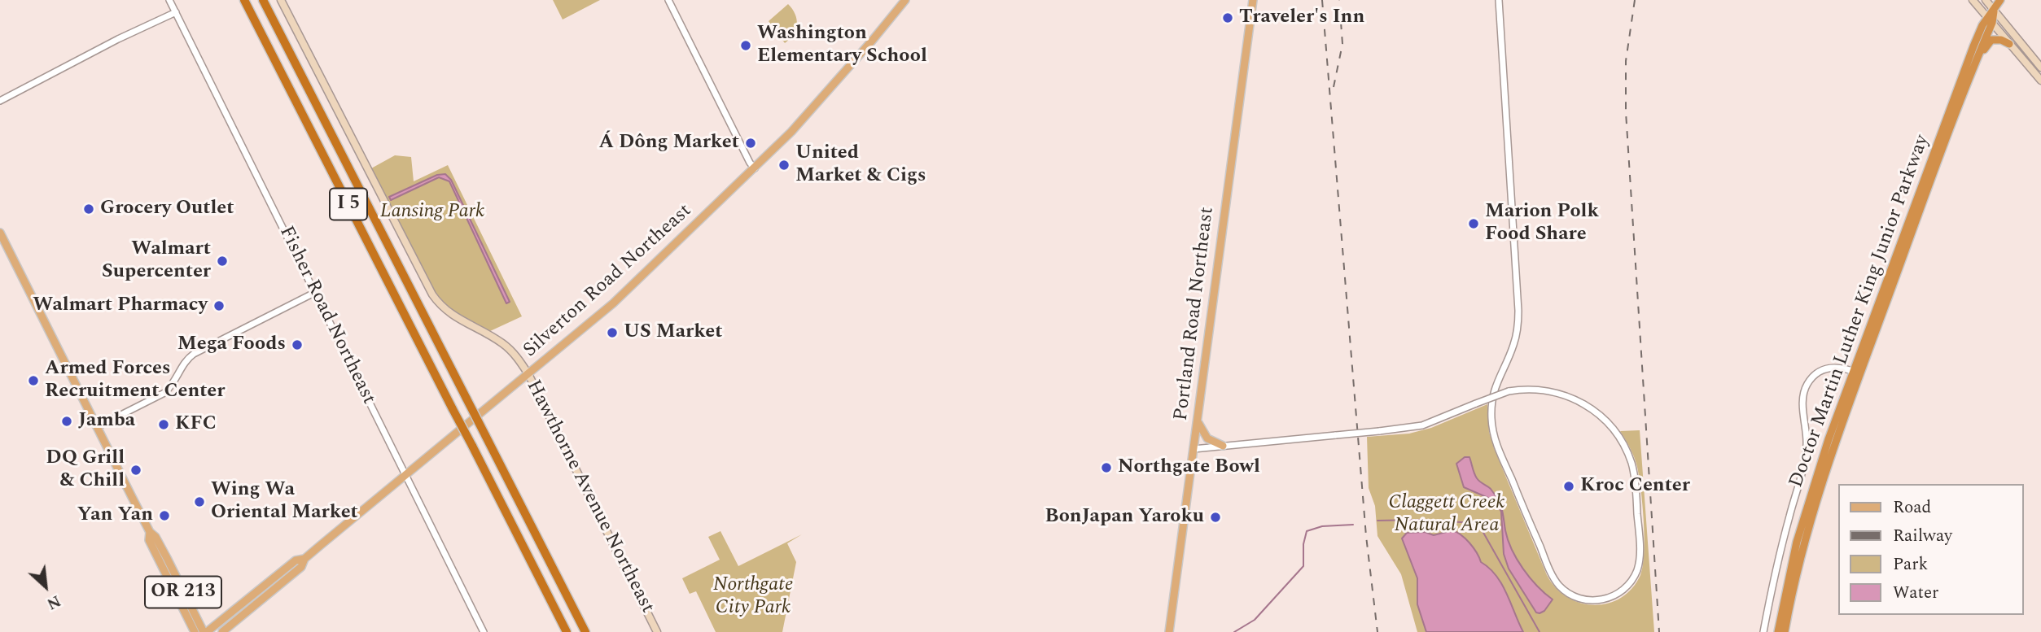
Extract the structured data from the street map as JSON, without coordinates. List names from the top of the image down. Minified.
{"streets":{"highway":["I 5","Doctor Martin Luther King Junior Parkway"],"main road":["Silverton Road Northeast","Portland Road Northeast","Hawthorne Avenue Northeast","OR 213"],"street":["Fisher Road Northeast"]},"crossings":[["Silverton Road Northeast","Fisher Road Northeast"],["Silverton Road Northeast","Hawthorne Avenue Northeast"],["Silverton Road Northeast","OR 213"]],"parks":["Lansing Park","Claggett Creek Natural Area","Northgate City Park"],"places":["Traveler's Inn","Washington Elementary School","Á Dông Market","United Market & Cigs","Grocery Outlet","Marion Polk Food Share","Walmart Supercenter","Walmart Pharmacy","US Market","Mega Foods","Armed Forces Recruitment Center","Jamba","KFC","Northgate Bowl","DQ Grill & Chill","Kroc Center","Wing Wa Oriental Market","Yan Yan","BonJapan Yaroku"],"legend":["Road","Railway","Park","Water"],"north":"bottom right"}
